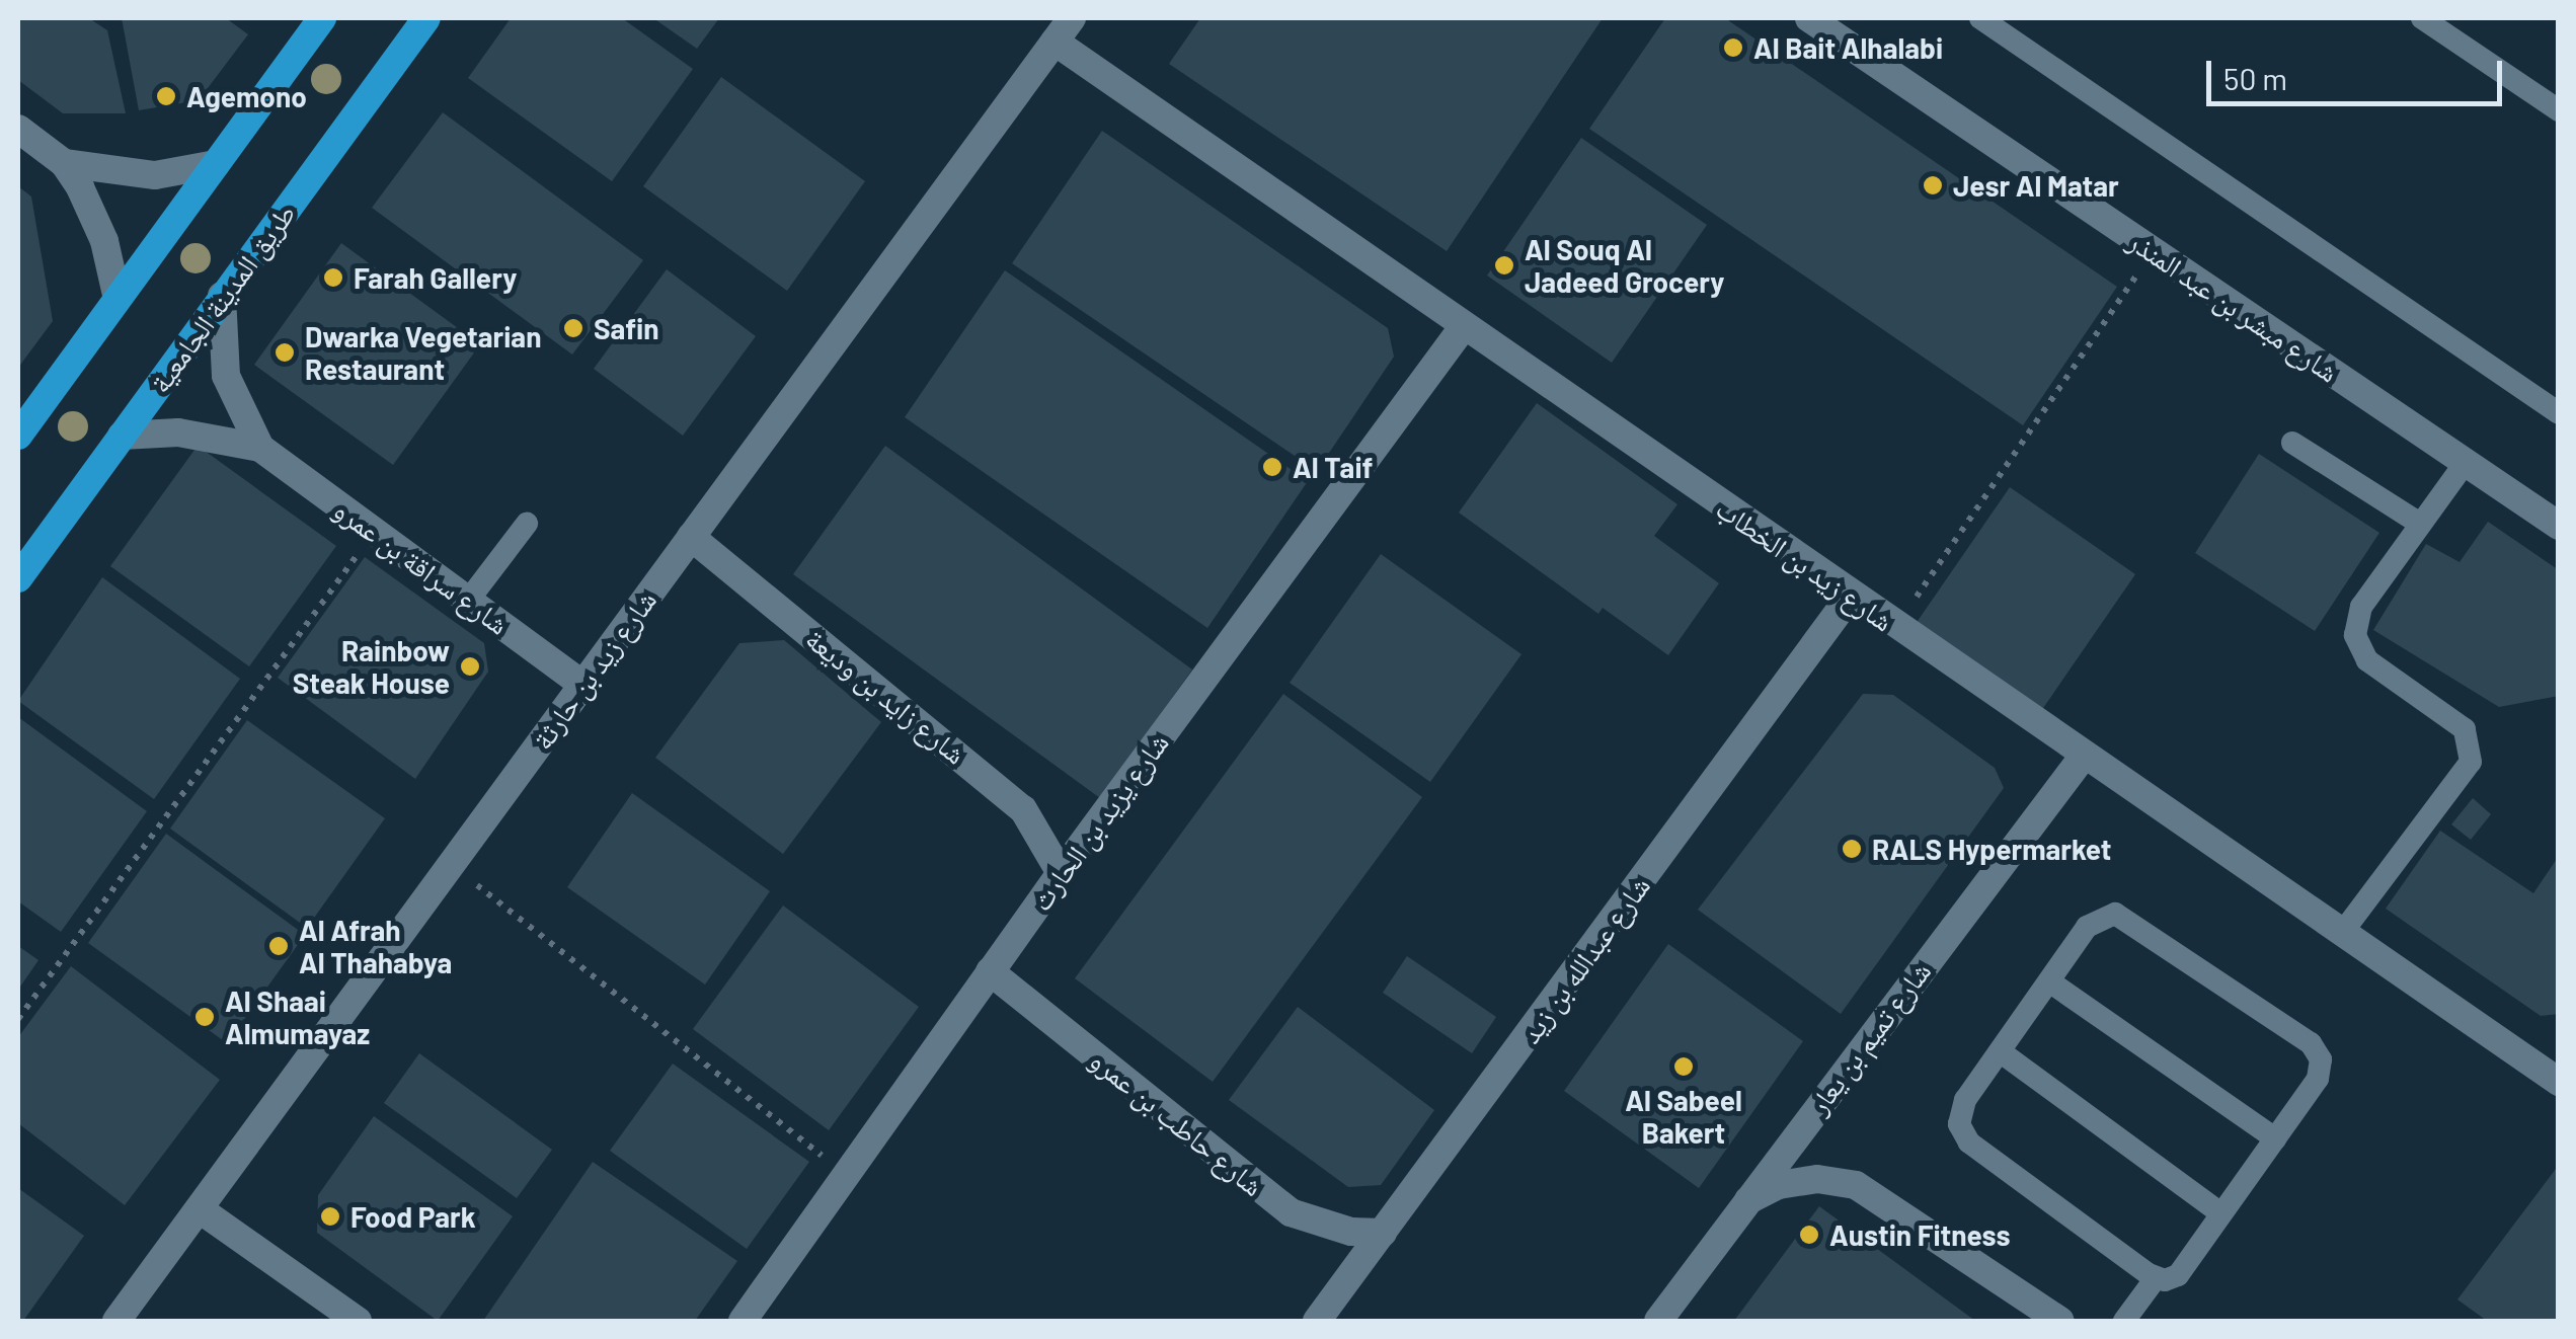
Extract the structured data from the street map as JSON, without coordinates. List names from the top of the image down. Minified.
{"streets":{"main road":["طريق المدينة الجامعية"],"street":["شارع مبشر بن عبد المنذر","شارع زيد بن الخطاب","شارع سراقة بن عمرو","شارع زيد بن حارثة","شارع زايد بن وديعة","شارع يزيد بن الحارث","شارع عبدالله بن زيد","شارع تميم بن يعار","شارع حاطب بن عمرو"]},"crossings":[["طريق المدينة الجامعية","شارع سراقة بن عمرو"],["شارع زيد بن الخطاب","شارع زيد بن حارثة"],["شارع زيد بن الخطاب","شارع يزيد بن الحارث"],["شارع زيد بن الخطاب","شارع عبدالله بن زيد"],["شارع زيد بن الخطاب","شارع تميم بن يعار"],["شارع سراقة بن عمرو","شارع زيد بن حارثة"],["شارع زيد بن حارثة","شارع زايد بن وديعة"],["شارع زايد بن وديعة","شارع يزيد بن الحارث"],["شارع يزيد بن الحارث","شارع حاطب بن عمرو"],["شارع عبدالله بن زيد","شارع حاطب بن عمرو"]],"places":["Al Bait Alhalabi","Agemono","Jesr Al Matar","Al Souq Al Jadeed Grocery","Farah Gallery","Safin","Dwarka Vegetarian Restaurant","Al Taif","Rainbow Steak House","RALS Hypermarket","Al Afrah Al Thahabya","Al Shaai Almumayaz","Al Sabeel Bakert","Food Park","Austin Fitness"],"scale_bar":"50 m"}
